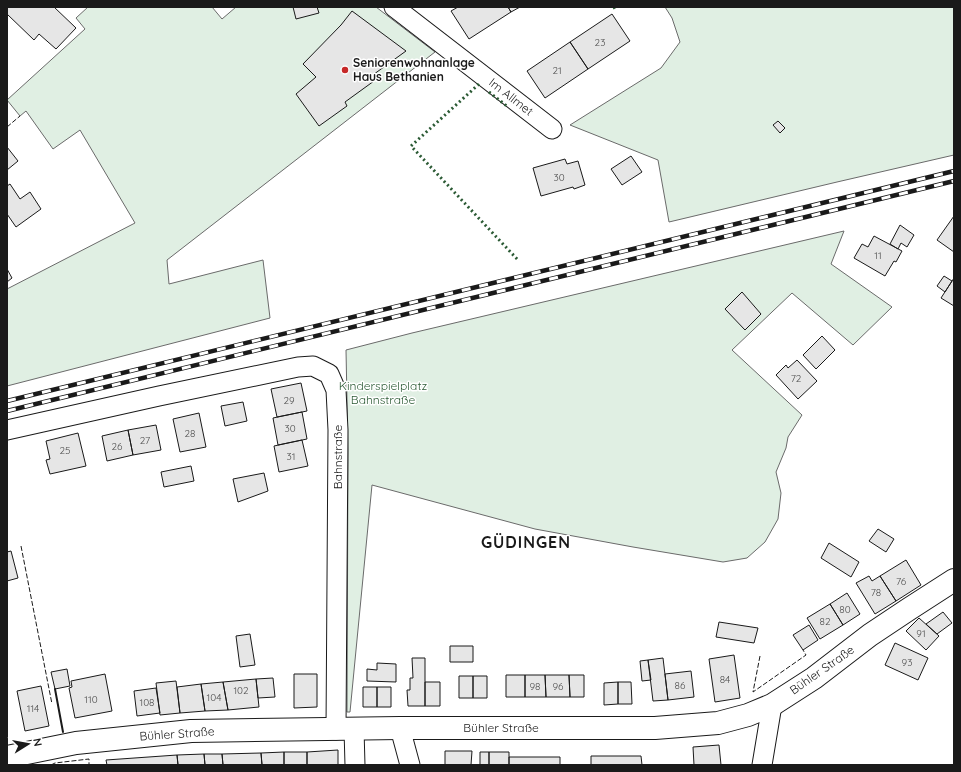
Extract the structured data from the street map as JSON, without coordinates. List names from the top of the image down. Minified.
{"streets":{"main road":["Bühler Straße"],"street":["Im Allmet","Bahnstraße"]},"crossings":[["Bahnstraße","Bühler Straße"]],"districts":["GÜDINGEN"],"parks":["Kinderspielplatz Bahnstraße"],"places":["Seniorenwohnanlage Haus Bethanien"],"house_numbers":["23","21","30","11","72","29","30","28","27","26","25","31","76","78","80","82","91","93","84","86","98","96","102","104","110","108","114"],"north":"right"}
